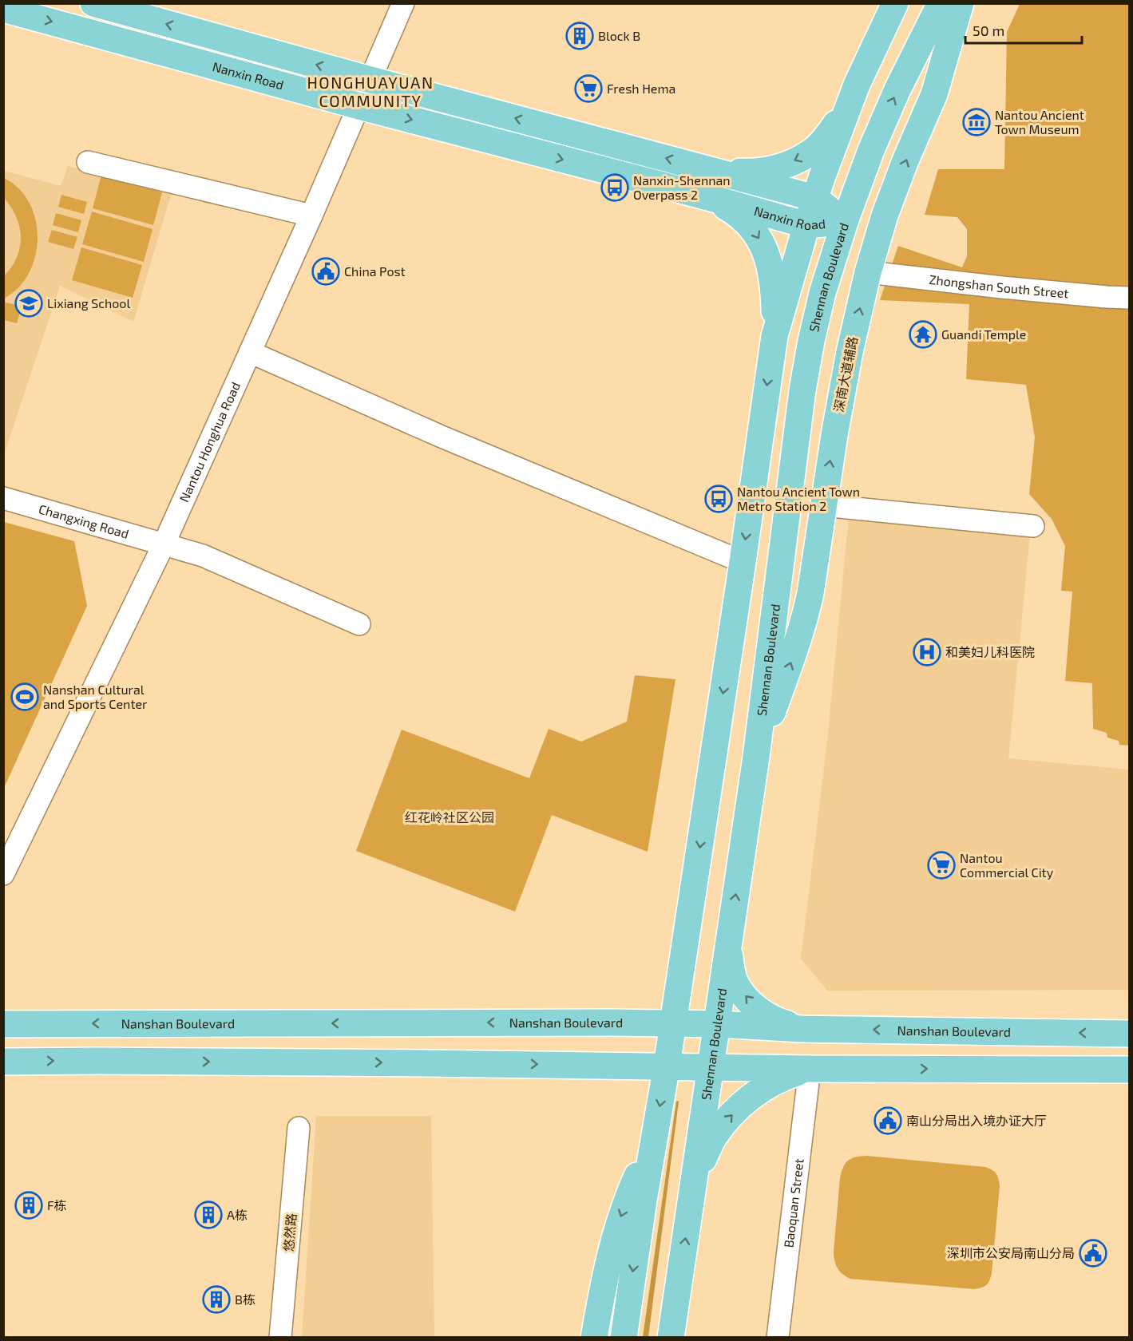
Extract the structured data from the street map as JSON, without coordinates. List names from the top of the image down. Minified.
{"streets":{"main road":["Nanxin Road","Shennan Boulevard","深南大道辅路","Nanshan Boulevard"],"street":["Zhongshan South Street","Nantou Honghua Road","Changxing Road","Baoquan Street","悠然路"]},"crossings":[["Nanxin Road","Shennan Boulevard"],["Nanxin Road","Nantou Honghua Road"],["Shennan Boulevard","深南大道辅路"],["Shennan Boulevard","Nanshan Boulevard"],["Zhongshan South Street","深南大道辅路"],["Nantou Honghua Road","Changxing Road"]],"one_way":["深南大道辅路"],"districts":["HONGHUAYUAN COMMUNITY"],"parks":["红花岭社区公园"],"places":{"building":["Block B","F栋","A栋","B栋"],"supermarket":["Fresh Hema","Nantou Commercial City"],"museum":["Nantou Ancient Town Museum"],"bus stop":["Nanxin-Shennan Overpass 2","Nantou Ancient Town Metro Station 2"],"public building":["China Post","南山分局出入境办证大厅","深圳市公安局南山分局"],"school or university":["Lixiang School"],"temple":["Guandi Temple"],"hospital":["和美妇儿科医院"],"sports":["Nanshan Cultural and Sports Center"]},"scale_bar":"50 m"}
